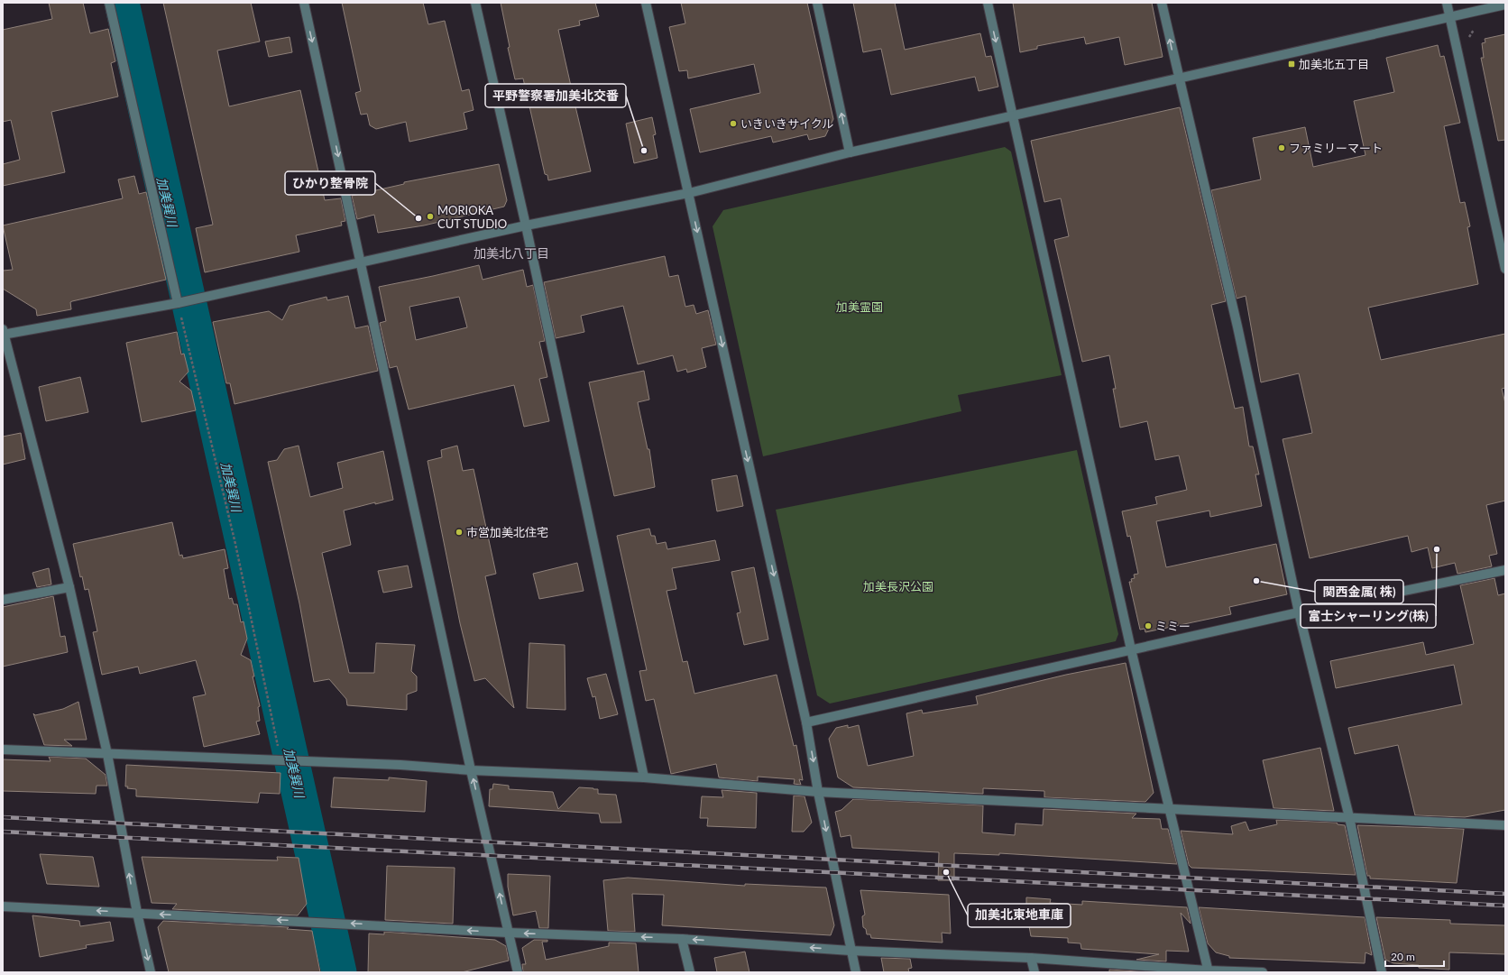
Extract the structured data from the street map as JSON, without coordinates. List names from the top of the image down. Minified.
{"districts":["加美北八丁目"],"water":["加美巽川"],"parks":["加美霊園","加美長沢公園"],"places":{"transit":["加美北五丁目"],"other":["いきいきサイクル","ファミリーマート","平野警察署加美北交番","MORIOKA CUT STUDIO","ひかり整骨院","市営加美北住宅","富士シャーリング(株)","関西金属( 株)","ミミー","加美北東地車庫"]},"scale_bar":"20 m"}
